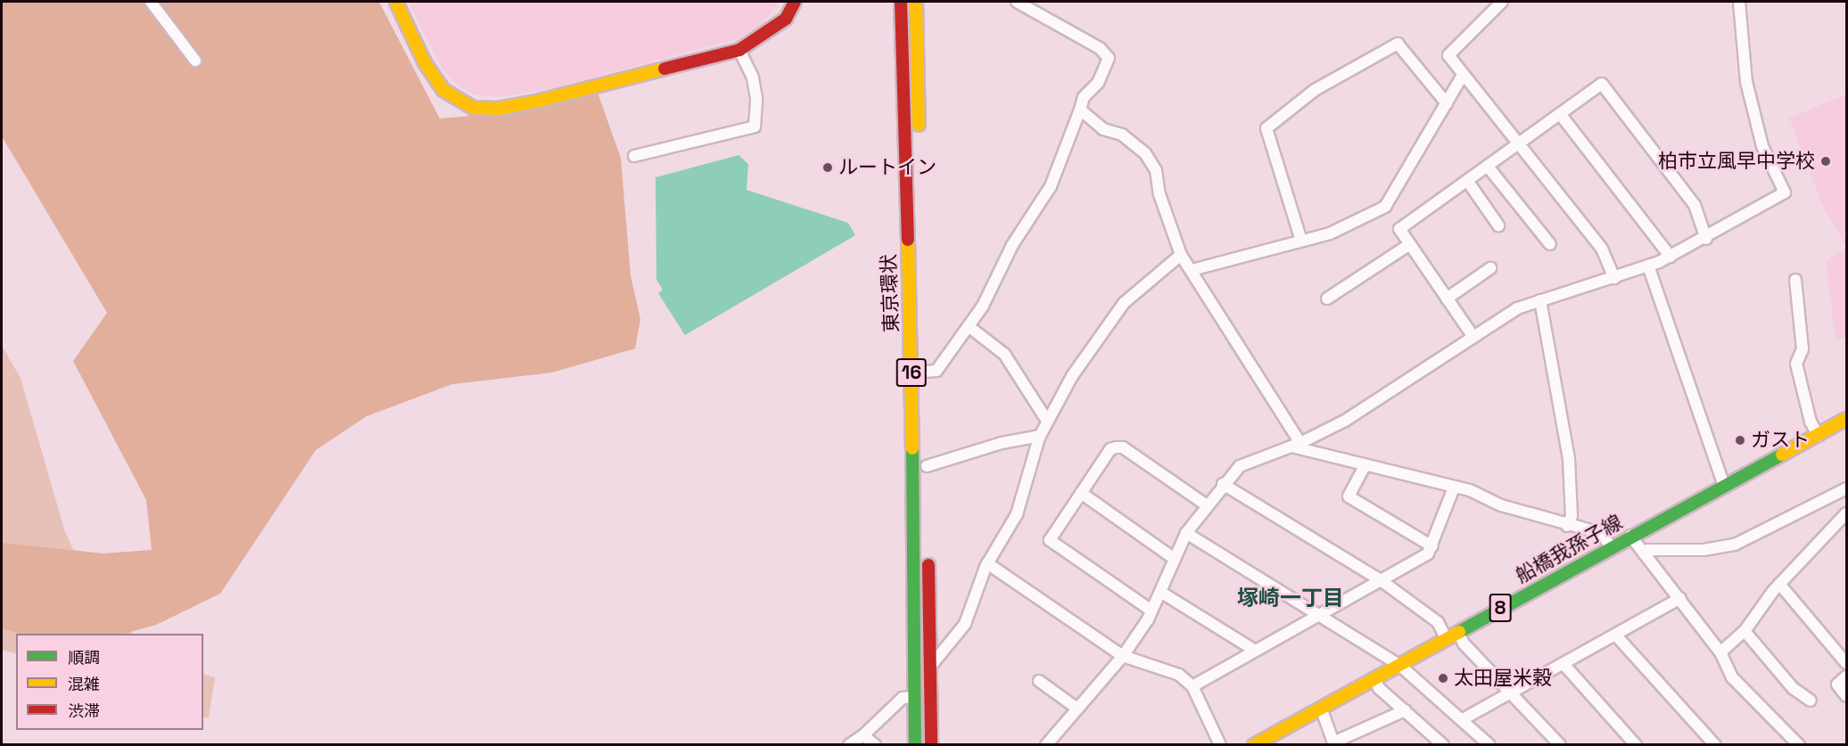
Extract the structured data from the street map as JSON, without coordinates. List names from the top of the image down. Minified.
{"streets":{"main road":["東京環状","16","船橋我孫子線","8"]},"districts":["塚崎一丁目"],"places":["柏市立風早中学校","ルートイン","ガスト","太田屋米穀"],"legend":["順調","混雑","渋滞"]}
